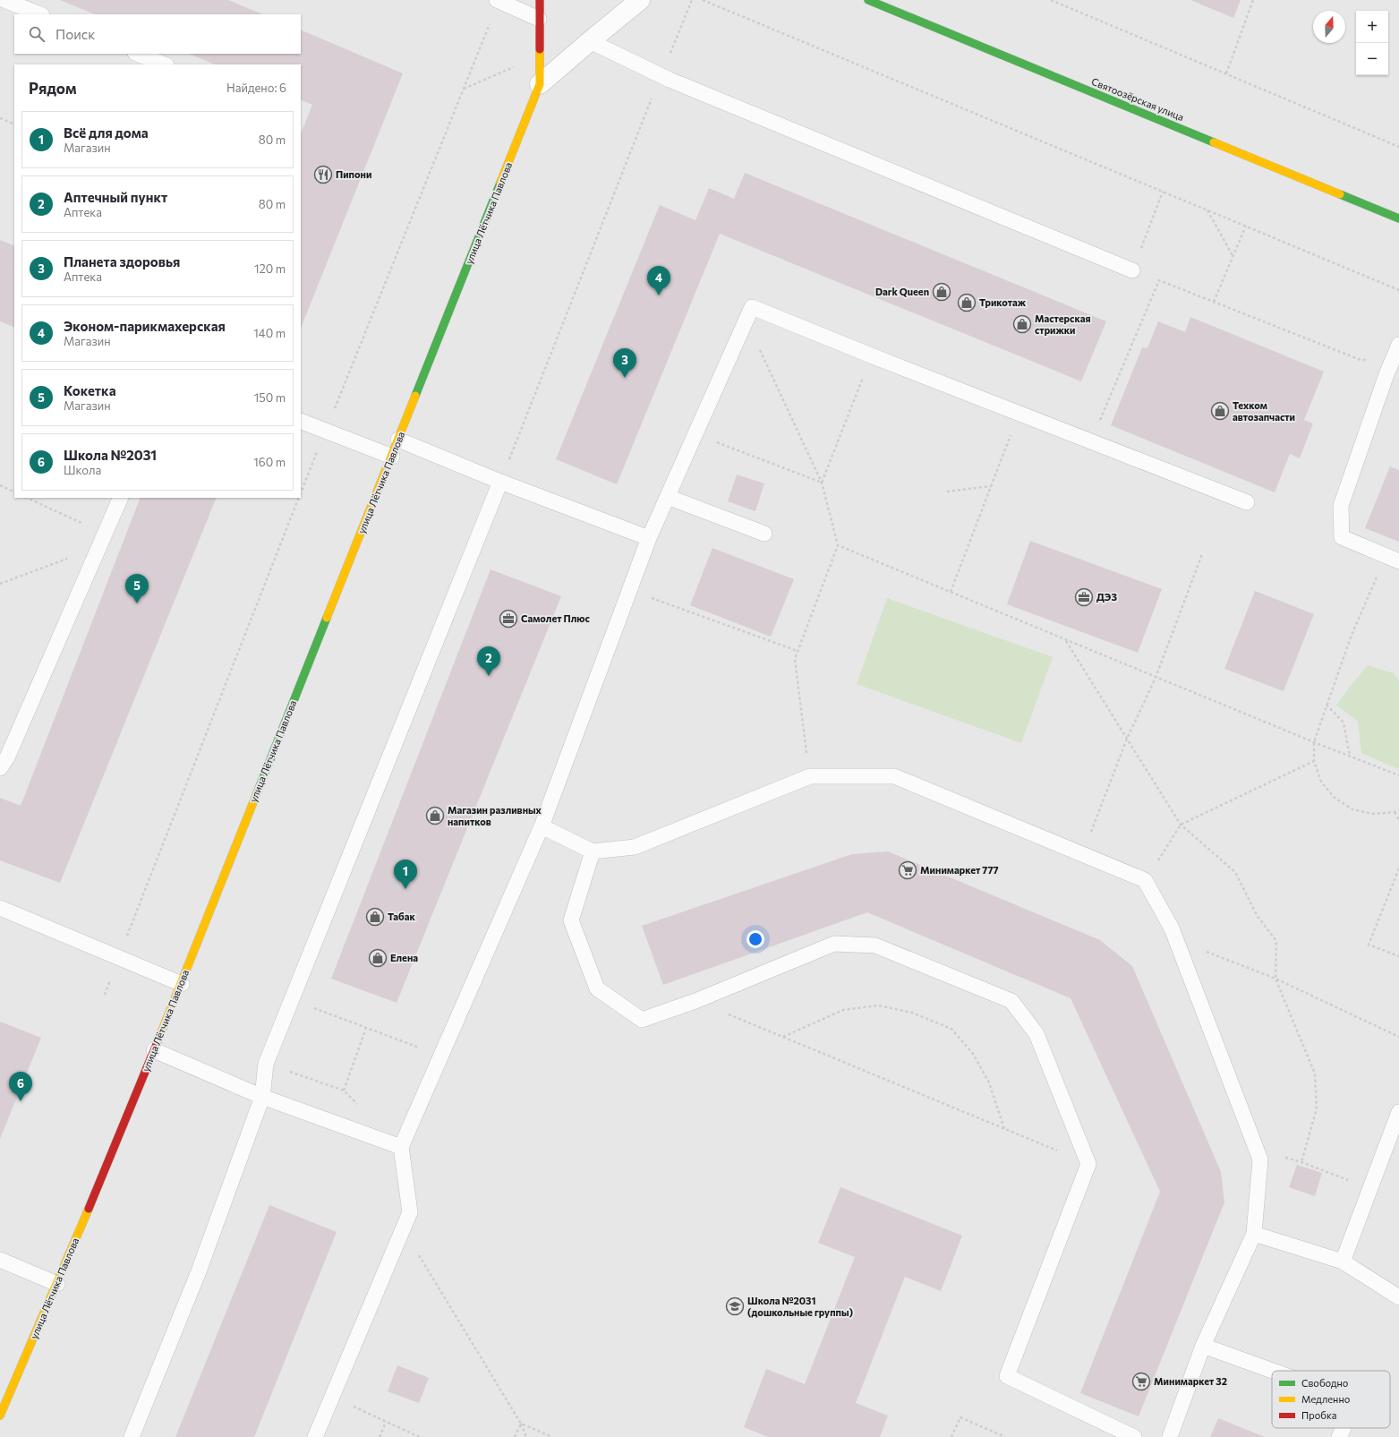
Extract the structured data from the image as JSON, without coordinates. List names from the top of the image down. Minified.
{"streets":{"street":["Святоозёрская улица","улица Лётчика Павлова"]},"places":{"restaurant":["Пипони"],"shop":["Dark Queen","Трикотаж","Мастерская стрижки","Техком автозапчасти","Магазин разливных напитков","Табак","Елена"],"office":["ДЭЗ","Самолет Плюс"],"supermarket":["Минимаркет 777","Минимаркет 32"],"school or university":["Школа №2031 (дошкольные группы)"]},"legend":["Свободно","Медленно","Пробка"],"north":"top","page":{"map_buttons":["+","−"],"search":"Поиск","heading":["Рядом","Найдено: 6"],"list":[{"mark":"1","name":"Всё для дома","note":"Магазин","value":"80 m"},{"mark":"2","name":"Аптечный пункт","note":"Аптека","value":"80 m"},{"mark":"3","name":"Планета здоровья","note":"Аптека","value":"120 m"},{"mark":"4","name":"Эконом-парикмахерская","note":"Магазин","value":"140 m"},{"mark":"5","name":"Кокетка","note":"Магазин","value":"150 m"},{"mark":"6","name":"Школа №2031","note":"Школа","value":"160 m"}],"pins":["4","3","5","2","1","6"]}}
